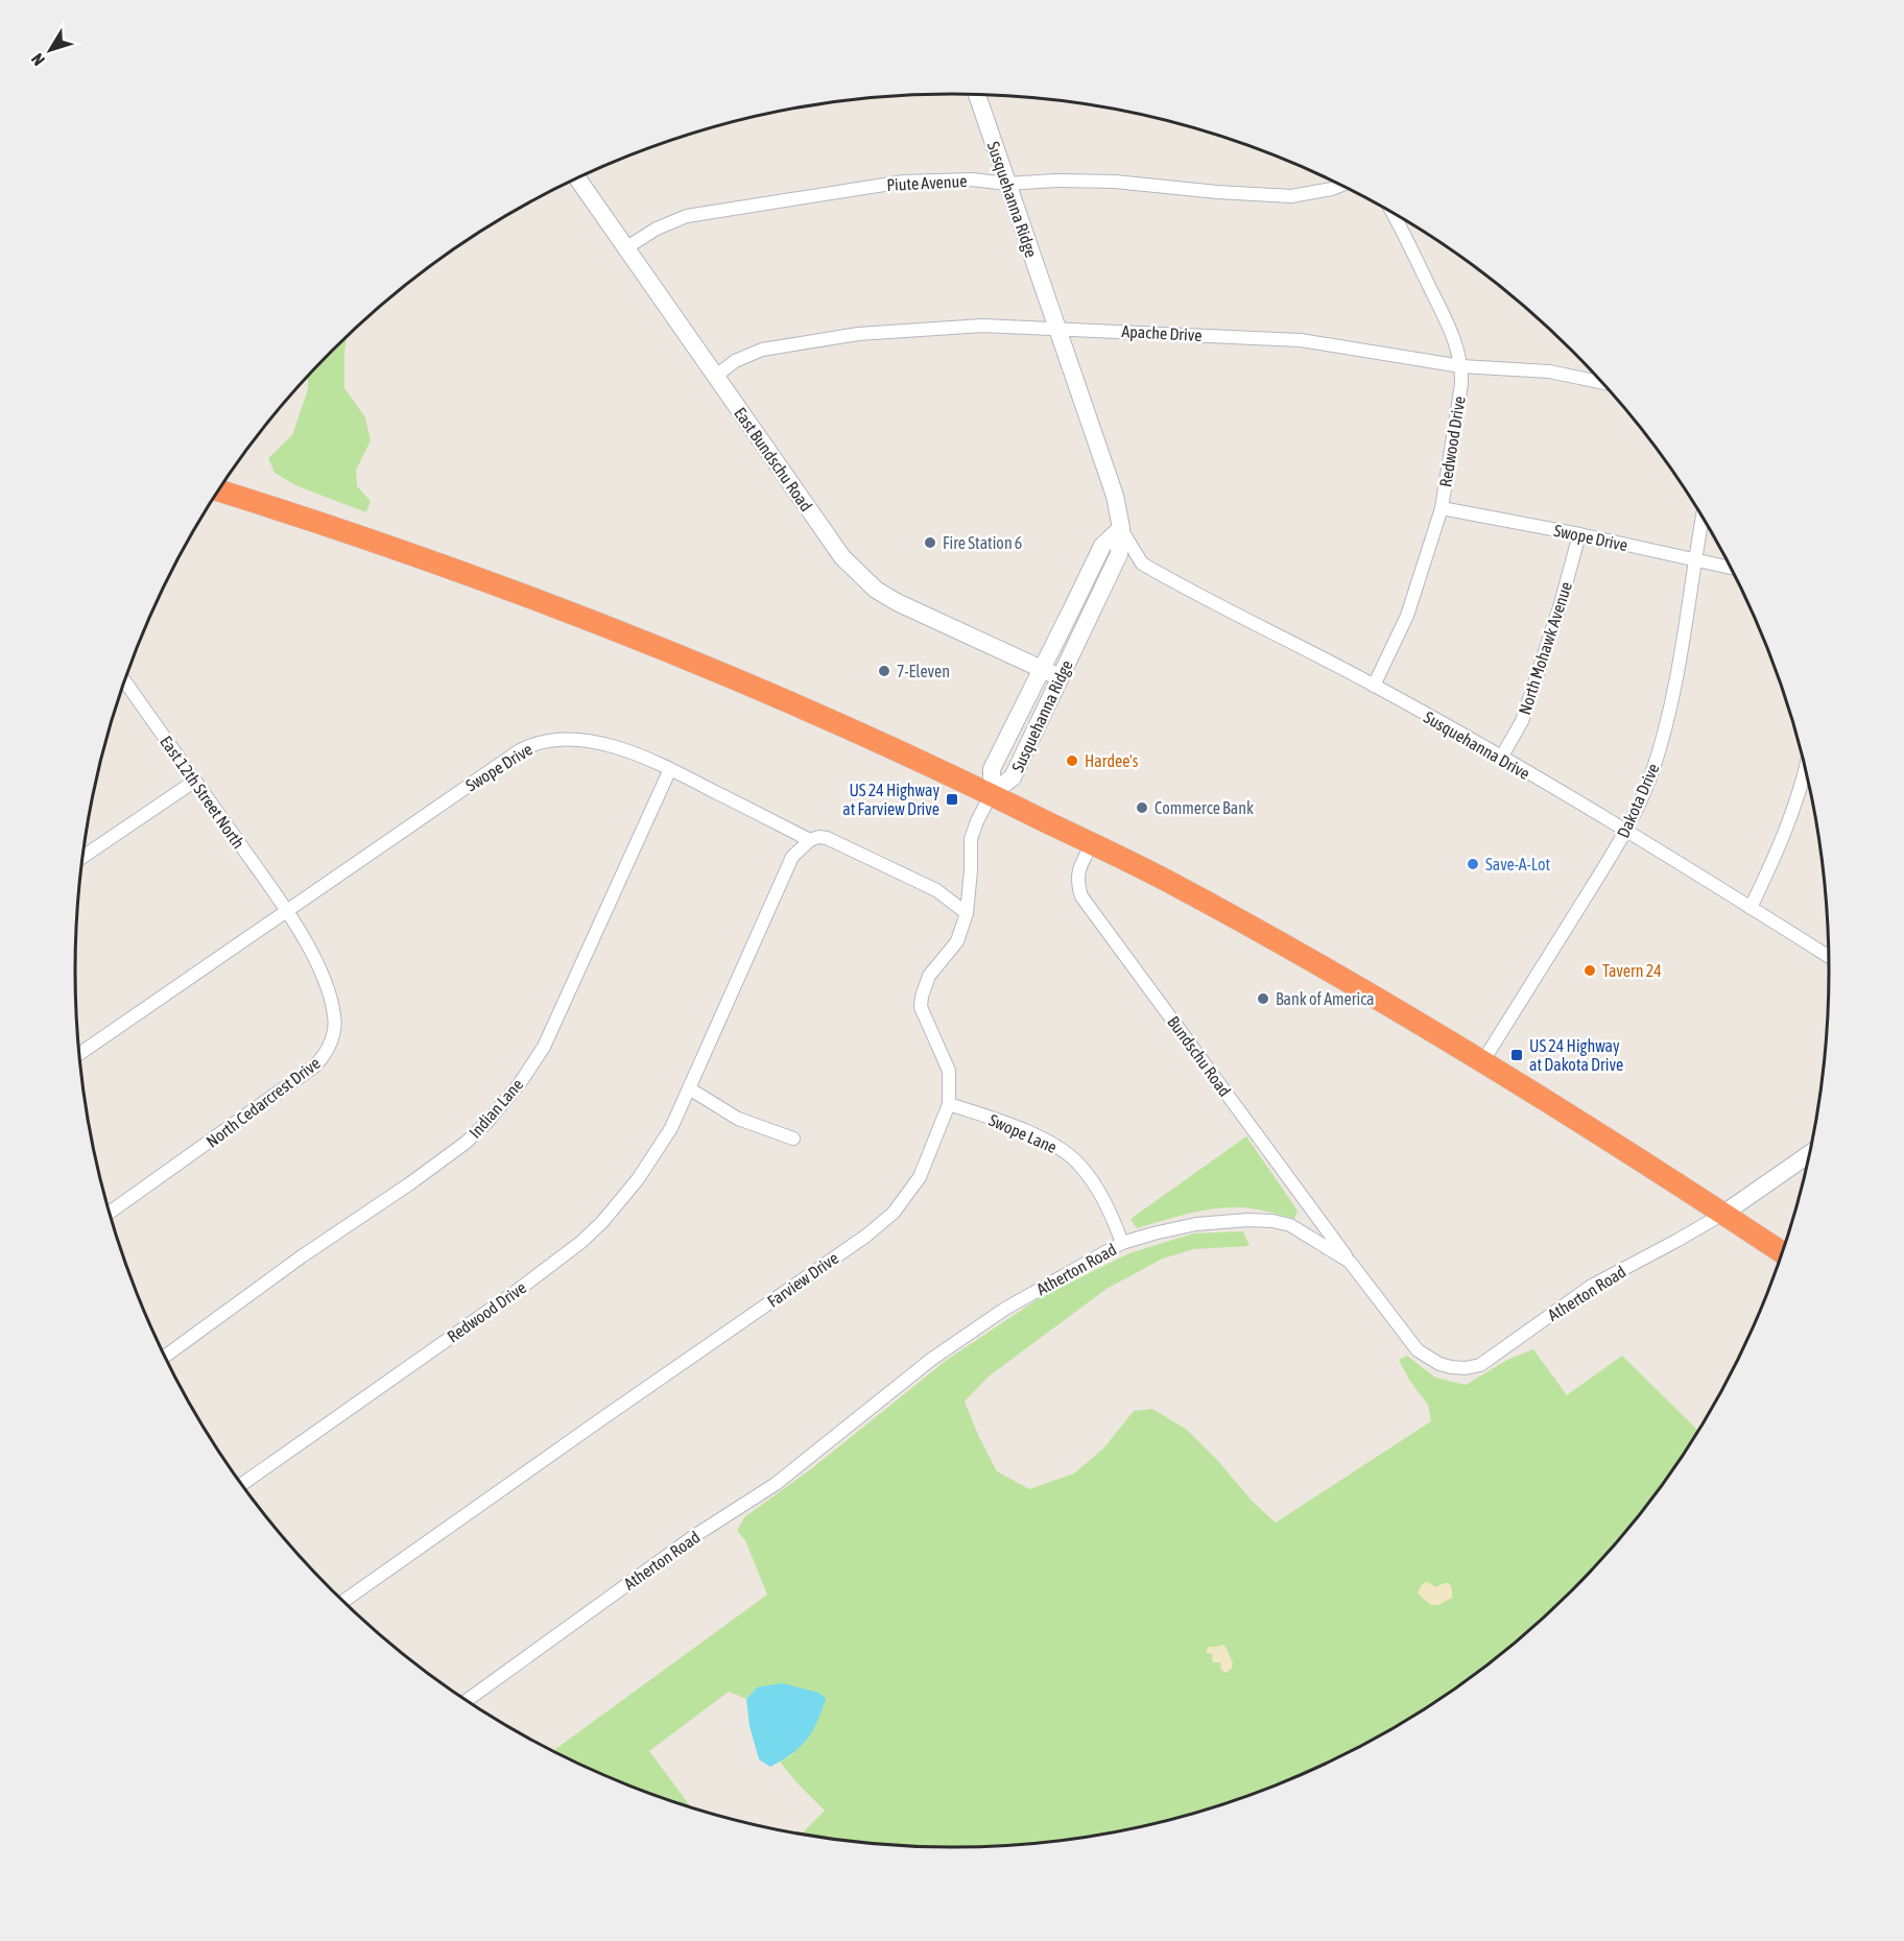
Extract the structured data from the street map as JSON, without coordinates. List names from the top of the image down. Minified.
{"streets":{"street":["Piute Avenue","Susquehanna Ridge","Apache Drive","Redwood Drive","East Bundschu Road","Swope Drive","North Mohawk Avenue","Susquehanna Drive","East 12th Street North","Dakota Drive","Bundschu Road","North Cedarcrest Drive","Indian Lane","Swope Lane","Atherton Road","Farview Drive"]},"crossings":[["Piute Avenue","Susquehanna Ridge"],["Piute Avenue","East Bundschu Road"],["Susquehanna Ridge","Apache Drive"],["Susquehanna Ridge","East Bundschu Road"],["Susquehanna Ridge","Susquehanna Drive"],["Susquehanna Ridge","Farview Drive"],["Apache Drive","Redwood Drive"],["Apache Drive","East Bundschu Road"],["Redwood Drive","Swope Drive"],["Redwood Drive","Susquehanna Drive"],["Swope Drive","North Mohawk Avenue"],["Swope Drive","East 12th Street North"],["Swope Drive","Dakota Drive"],["Swope Drive","North Cedarcrest Drive"],["Swope Drive","Indian Lane"],["Swope Drive","Farview Drive"],["North Mohawk Avenue","Susquehanna Drive"],["Susquehanna Drive","Dakota Drive"],["East 12th Street North","North Cedarcrest Drive"],["Bundschu Road","Atherton Road"],["Swope Lane","Atherton Road"],["Swope Lane","Farview Drive"]],"places":{"other":["Fire Station 6","7-Eleven","Hardee's","Commerce Bank","Save-A-Lot","Tavern 24","Bank of America"],"transit":["US 24 Highway at Farview Drive","US 24 Highway at Dakota Drive"]},"north":"bottom left"}
